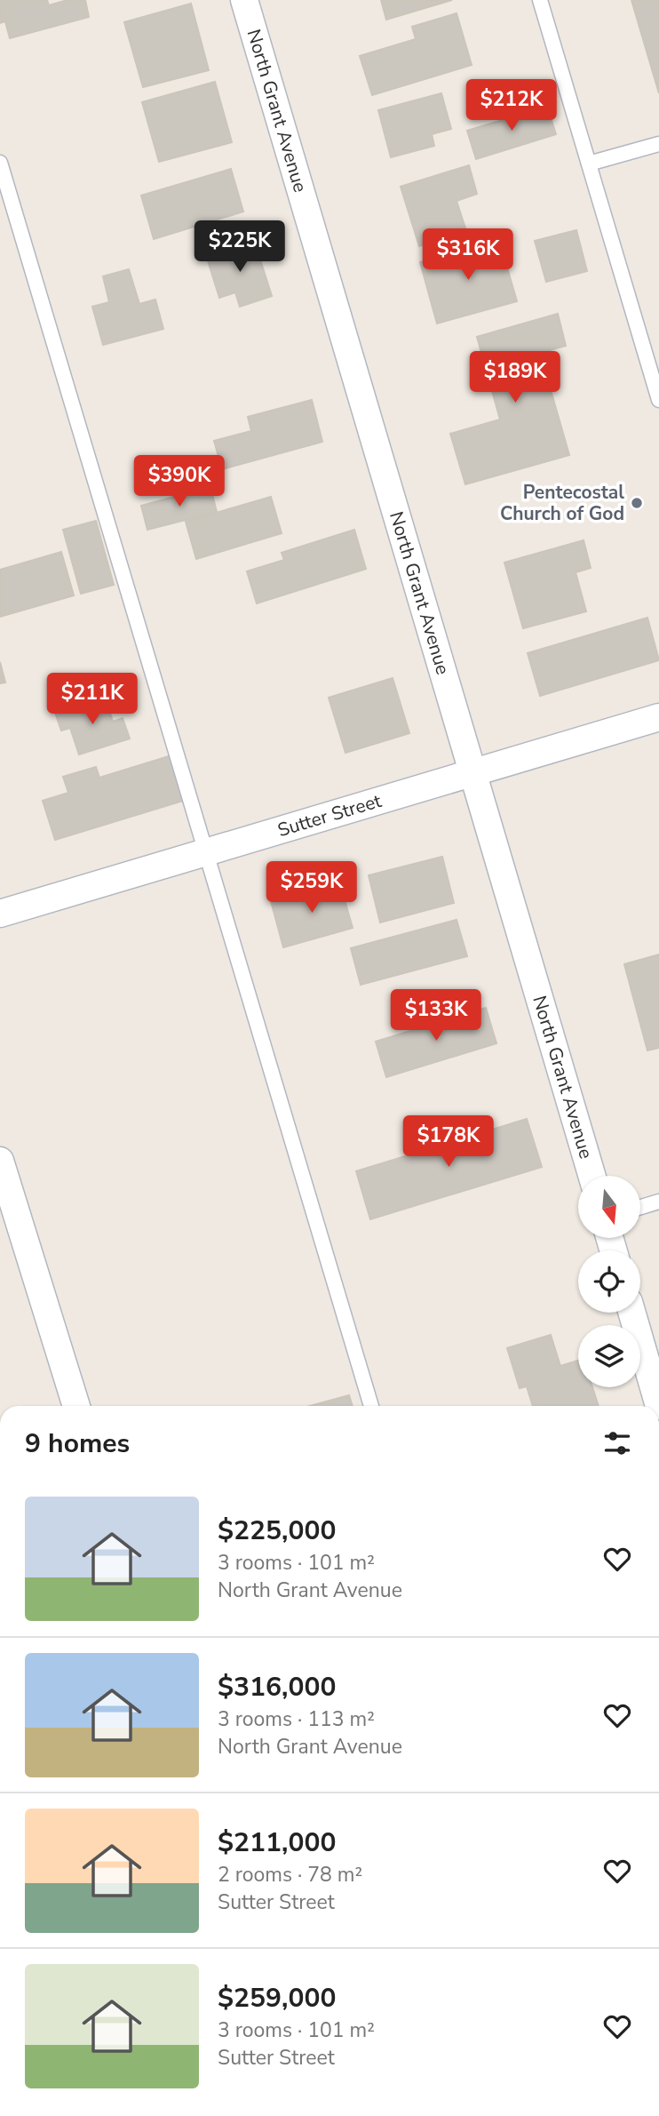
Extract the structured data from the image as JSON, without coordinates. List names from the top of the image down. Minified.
{"streets":{"street":["North Grant Avenue","Sutter Street"]},"crossings":[["North Grant Avenue","Sutter Street"]],"places":["Pentecostal Church of God"],"north":"bottom","page":{"price":["$212K","$225K","$316K","$189K","$390K","$211K","$259K","$133K","$178K"],"heading":"9 homes","list":[{"name":"$225,000","note":"3 rooms · 101 m² · North Grant Avenue"},{"name":"$316,000","note":"3 rooms · 113 m² · North Grant Avenue"},{"name":"$211,000","note":"2 rooms · 78 m² · Sutter Street"},{"name":"$259,000","note":"3 rooms · 101 m² · Sutter Street"}]}}
